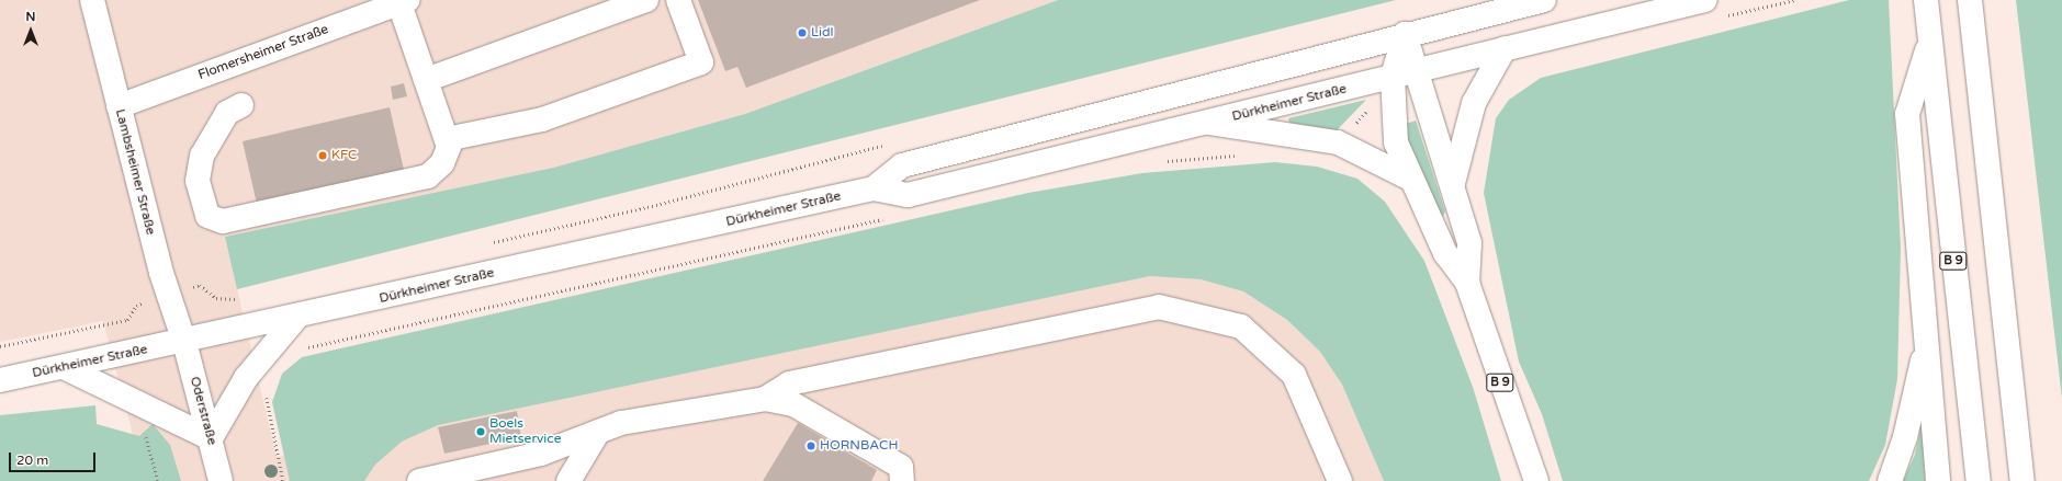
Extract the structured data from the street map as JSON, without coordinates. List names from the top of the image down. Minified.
{"streets":{"main road":["Flomersheimer Straße","Dürkheimer Straße","Lambsheimer Straße","B 9","Oderstraße"]},"crossings":[["Flomersheimer Straße","Lambsheimer Straße"],["Dürkheimer Straße","Lambsheimer Straße"],["Dürkheimer Straße","B 9"],["Dürkheimer Straße","Oderstraße"],["Lambsheimer Straße","Oderstraße"]],"places":["Lidl","KFC","Boels Mietservice","HORNBACH"],"scale_bar":"20 m","north":"top"}
